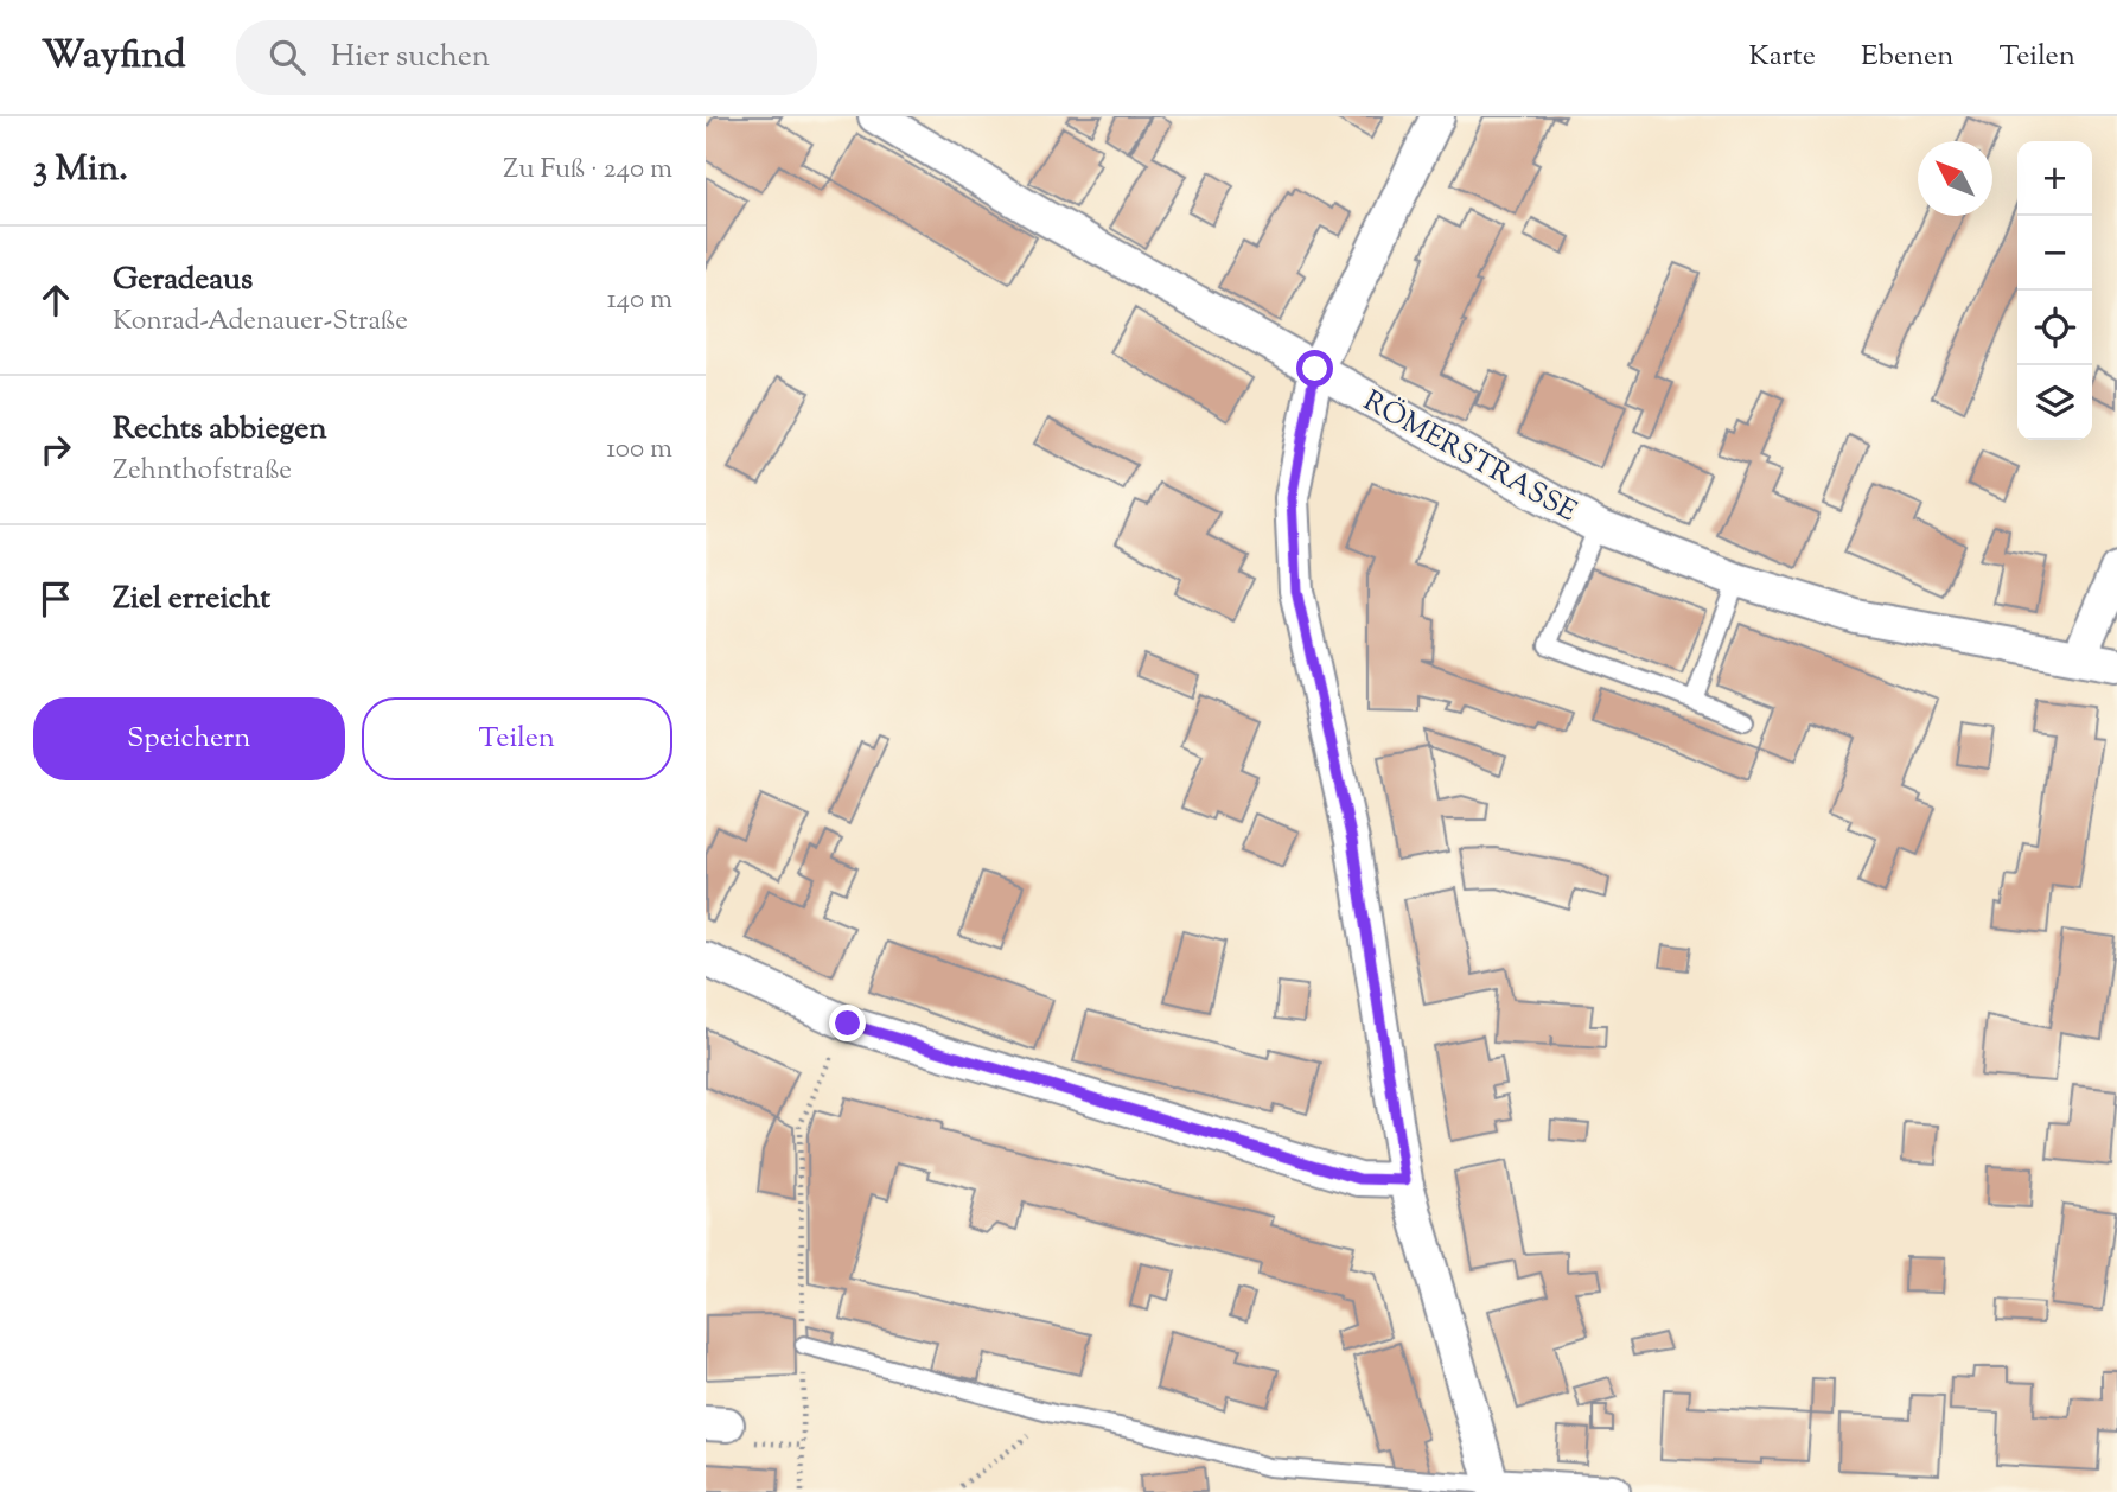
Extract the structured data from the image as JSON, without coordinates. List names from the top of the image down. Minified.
{"streets":{"street":["RÖMERSTRASSE"]},"north":"top left","page":{"header":"Wayfind","search":"Hier suchen","nav":["Karte","Ebenen","Teilen"],"heading":["3 Min.","Zu Fuß · 240 m"],"map_buttons":["+","−"],"list":[["Geradeaus","Konrad-Adenauer-Straße","140 m"],["Rechts abbiegen","Zehnthofstraße","100 m"],"Ziel erreicht"],"buttons":["Speichern","Teilen"]}}
